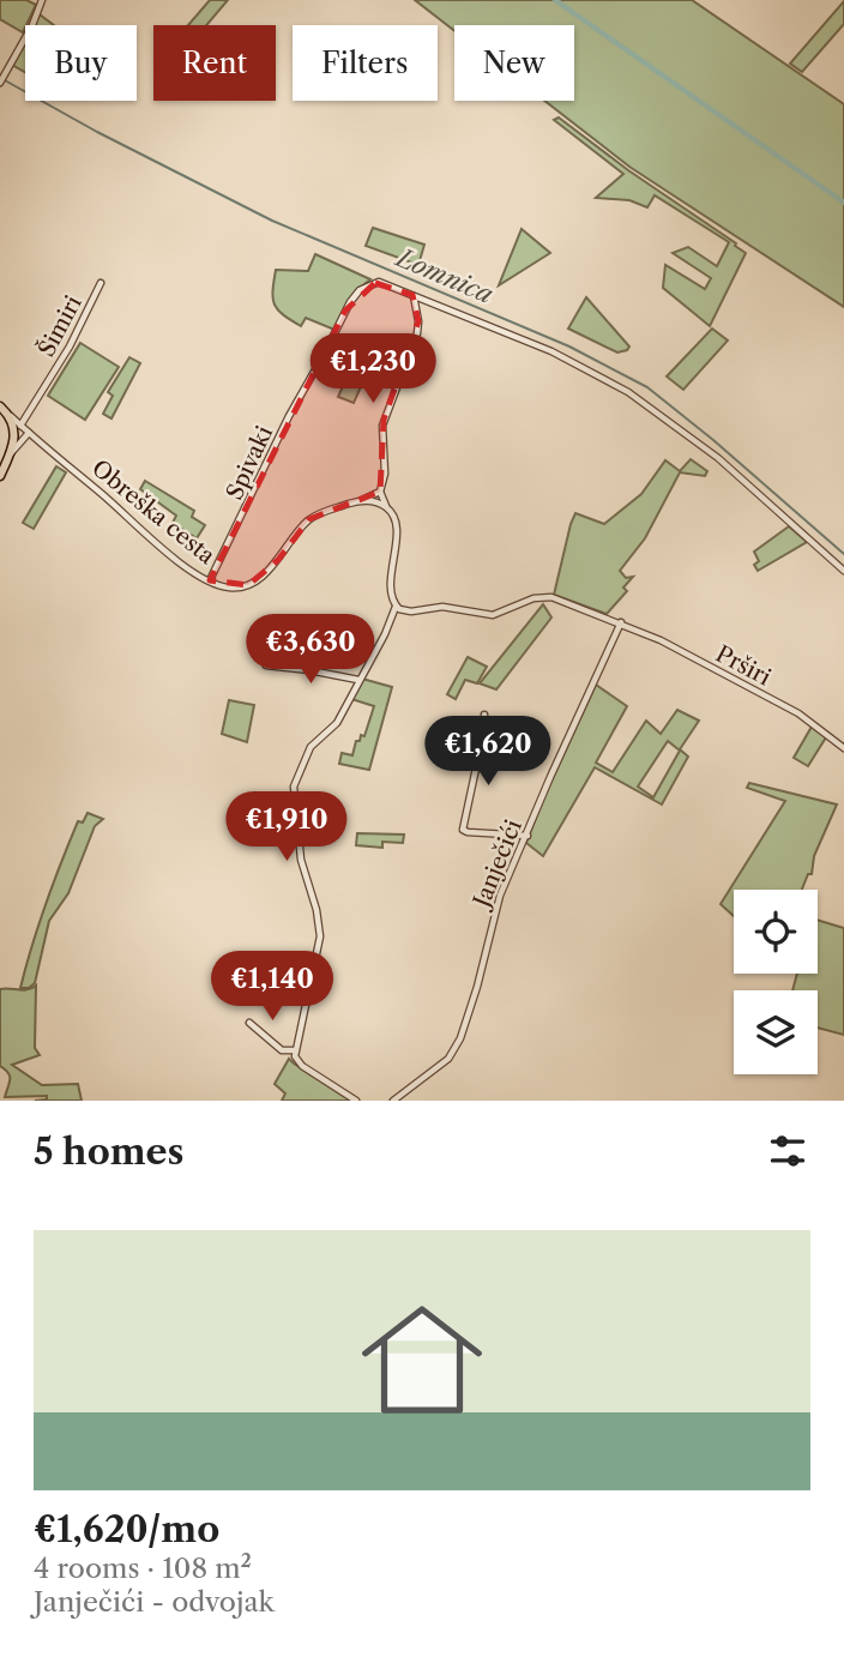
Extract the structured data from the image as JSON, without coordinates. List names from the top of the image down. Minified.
{"streets":{"main road":["Obreška cesta"],"street":["Šimiri","Spivaki","Prširi","Janječići"]},"crossings":[["Šimiri","Obreška cesta"],["Spivaki","Obreška cesta"],["Prširi","Janječići"]],"water":["Lomnica"],"page":{"chip":["Buy","Rent","Filters","New"],"price":["€1,230","€3,630","€1,620","€1,910","€1,140"],"heading":"5 homes","list":[{"name":"€1,620/mo","note":"4 rooms · 108 m² · Janječići - odvojak"}]}}
